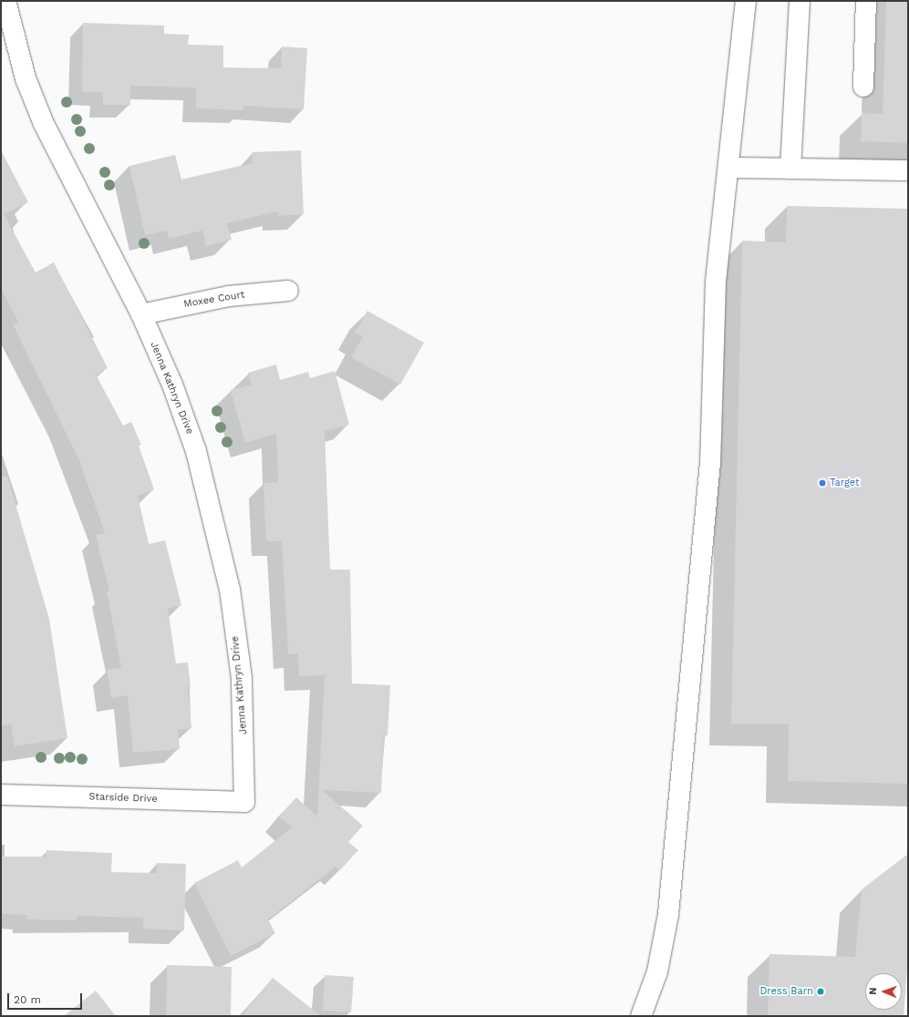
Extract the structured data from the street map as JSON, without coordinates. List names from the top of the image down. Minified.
{"streets":{"street":["Moxee Court","Jenna Kathryn Drive","Starside Drive"]},"crossings":[["Moxee Court","Jenna Kathryn Drive"],["Jenna Kathryn Drive","Starside Drive"]],"places":["Target","Dress Barn"],"scale_bar":"20 m","north":"left"}
